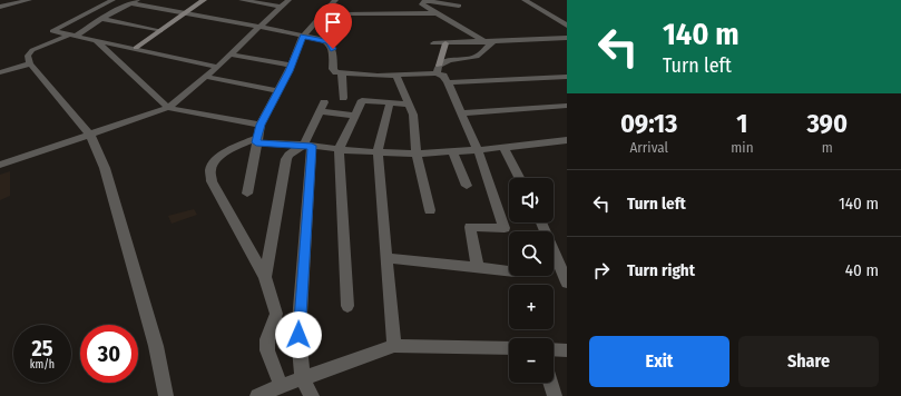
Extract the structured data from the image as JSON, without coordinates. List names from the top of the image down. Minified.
{"page":{"turn":["140 m","Turn left"],"eta":["09:13","Arrival","1","min","390","m"],"list":[{"name":"Turn left","value":"140 m"},{"name":"Turn right","value":"40 m"}],"map_buttons":["+","−"],"speed":"25 km/h","limit":"30","buttons":["Exit","Share"]}}
